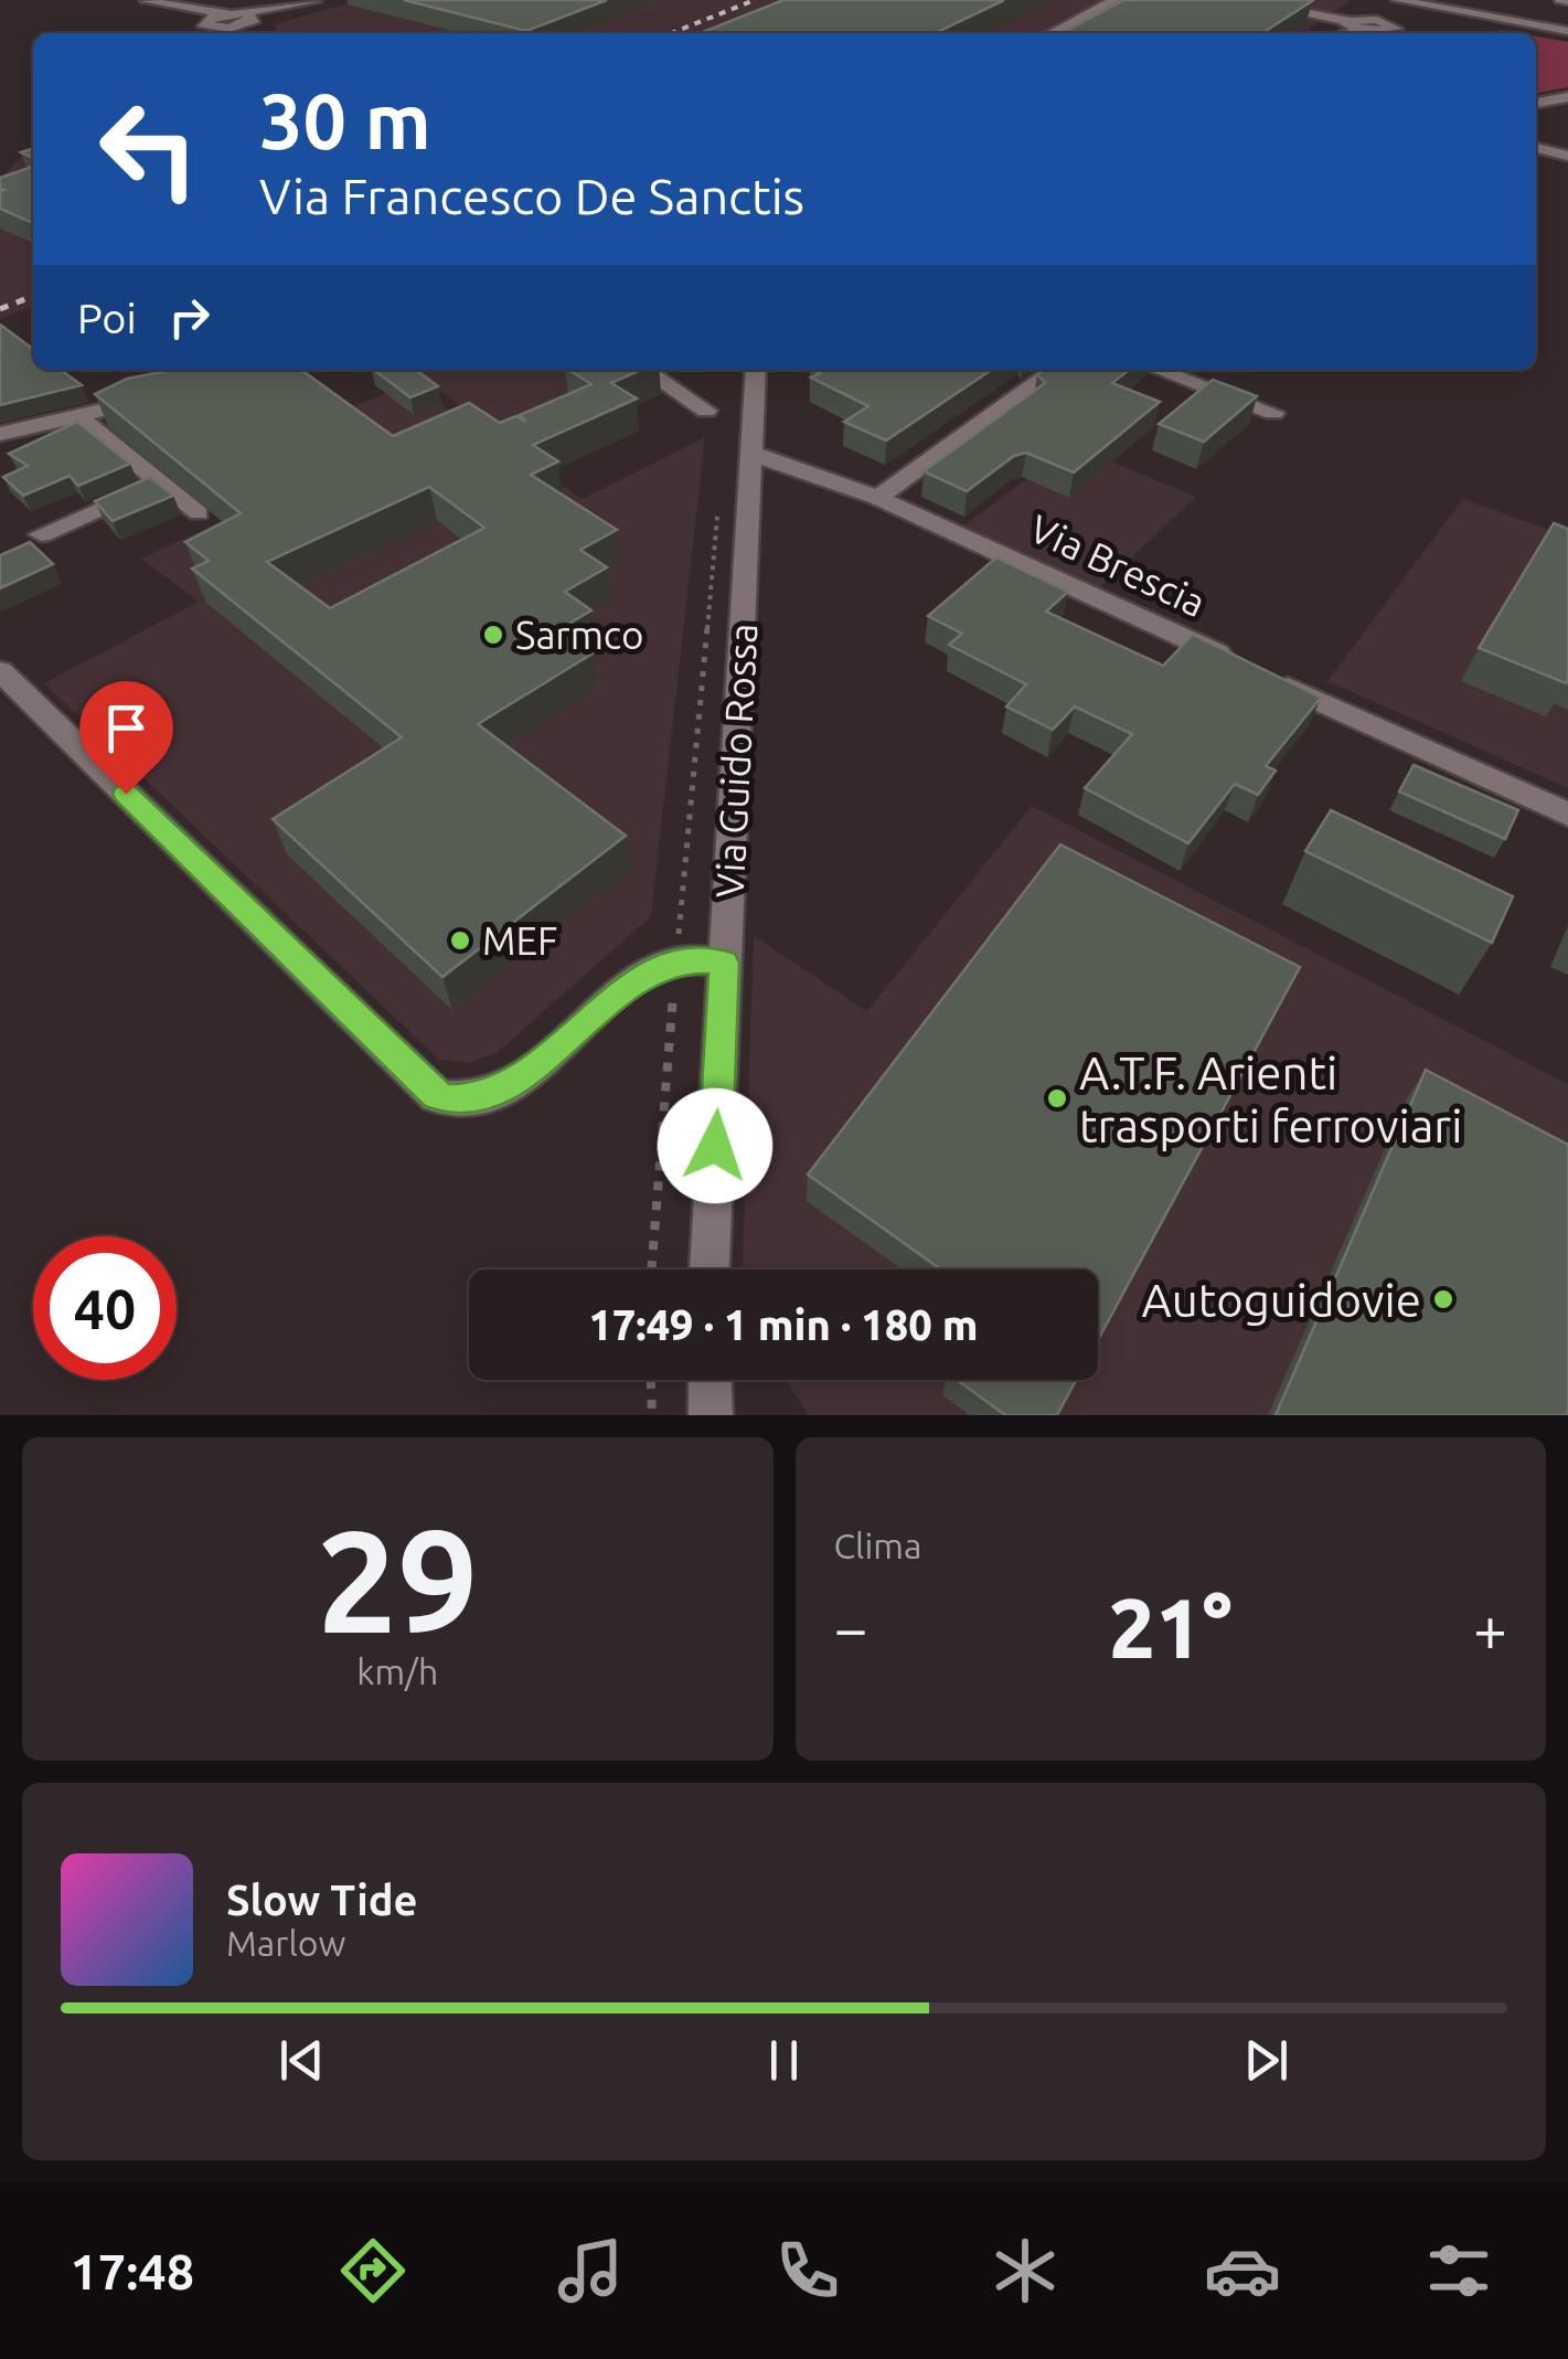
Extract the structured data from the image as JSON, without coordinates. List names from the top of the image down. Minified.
{"streets":{"street":["Via Brescia","Via Guido Rossa"]},"crossings":[["Via Brescia","Via Guido Rossa"]],"places":["Sarmco","MEF","A.T.F. Arienti trasporti ferroviari","Autoguidovie"],"page":{"turn":["30 m","Via Francesco De Sanctis"],"then":"Poi","limit":"40","trip":"17:49 · 1 min · 180 m","tile":[["29","km/h"],"Clima"],"heat":["−","21°","+"],"song":["Slow Tide","Marlow"],"tabs":"17:48"}}
